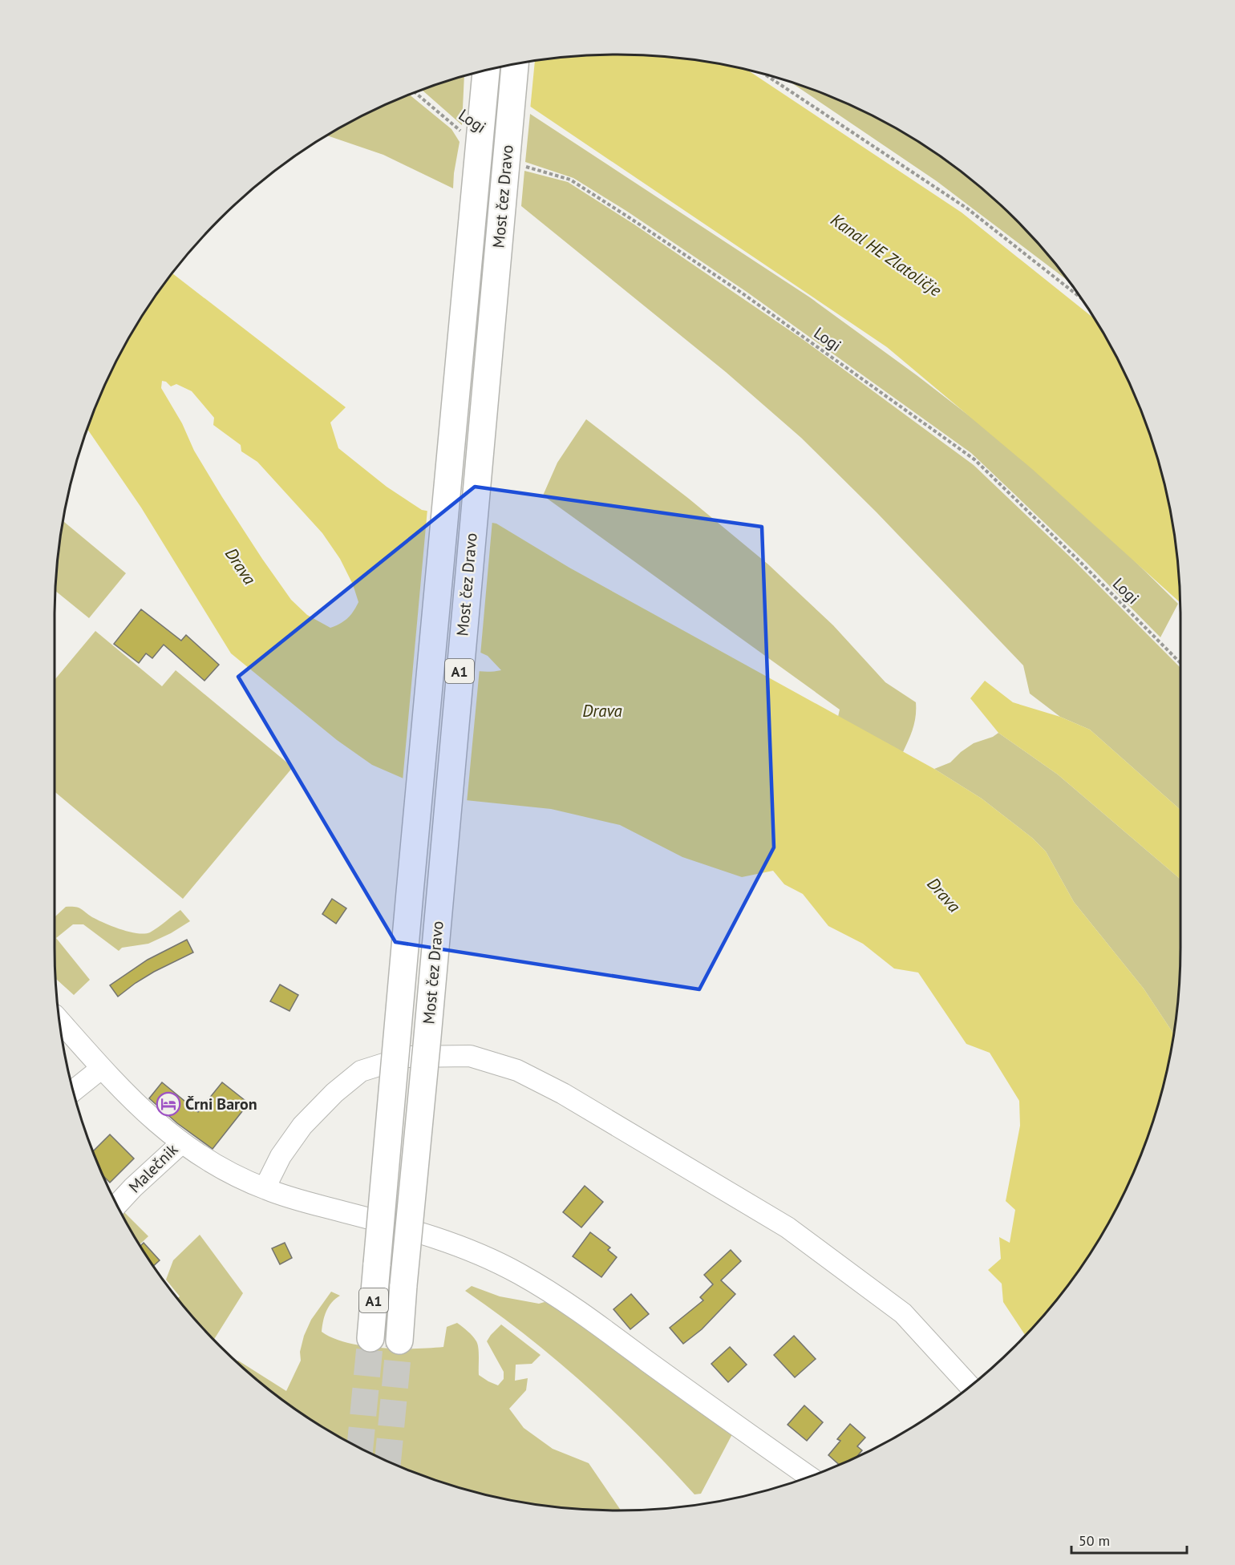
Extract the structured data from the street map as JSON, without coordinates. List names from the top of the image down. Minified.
{"streets":{"highway":["Most čez Dravo","A1"],"street":["Malečnik"],"path":["Logi"]},"water":["Kanal HE Zlatoličje","Drava"],"places":{"hotel":["Črni Baron"]},"scale_bar":"50 m"}
